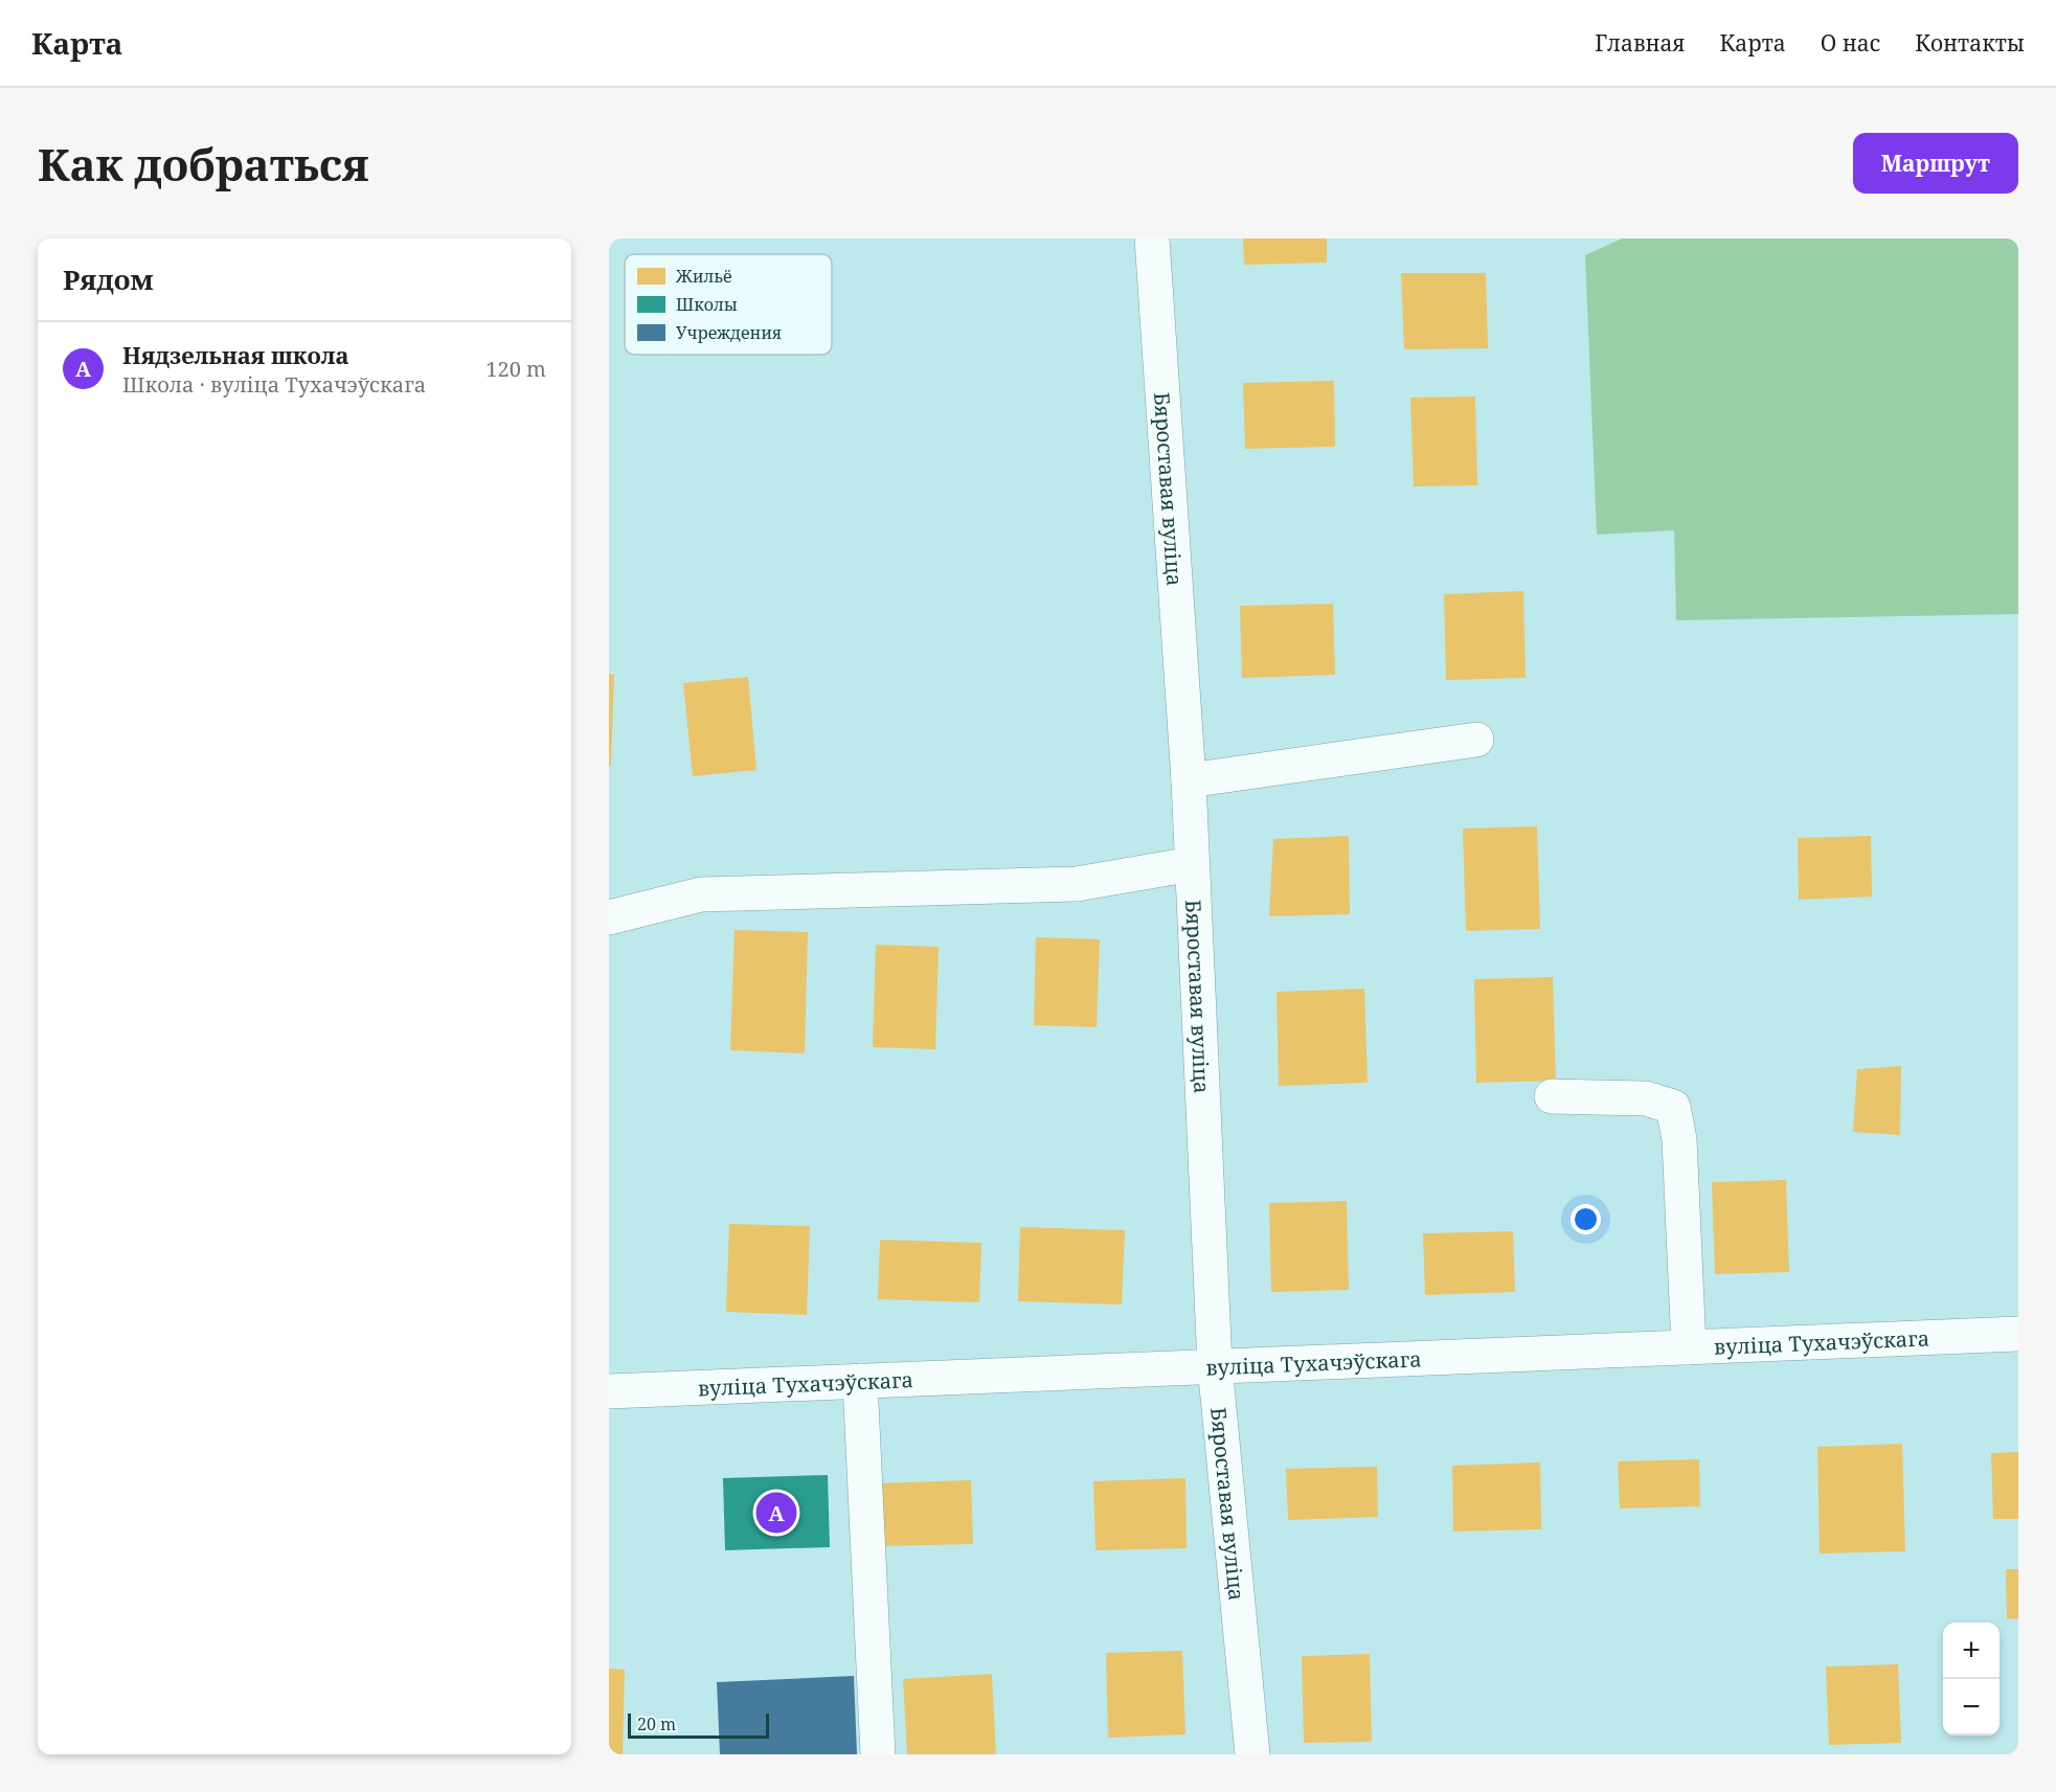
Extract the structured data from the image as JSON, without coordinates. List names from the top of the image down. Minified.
{"streets":{"street":["Бяроставая вуліца","вуліца Тухачэўскага"]},"crossings":[["Бяроставая вуліца","вуліца Тухачэўскага"]],"legend":["Жильё","Школы","Учреждения"],"scale_bar":"20 m","page":{"header":"Карта","nav":["Главная","Карта","О нас","Контакты"],"buttons":"Маршрут","title":"Как добраться","heading":"Рядом","list":[{"mark":"A","name":"Нядзельная школа","note":"Школа · вуліца Тухачэўскага","value":"120 m"}],"pins":"A","map_buttons":["+","−"],"scale":"20 m"}}
